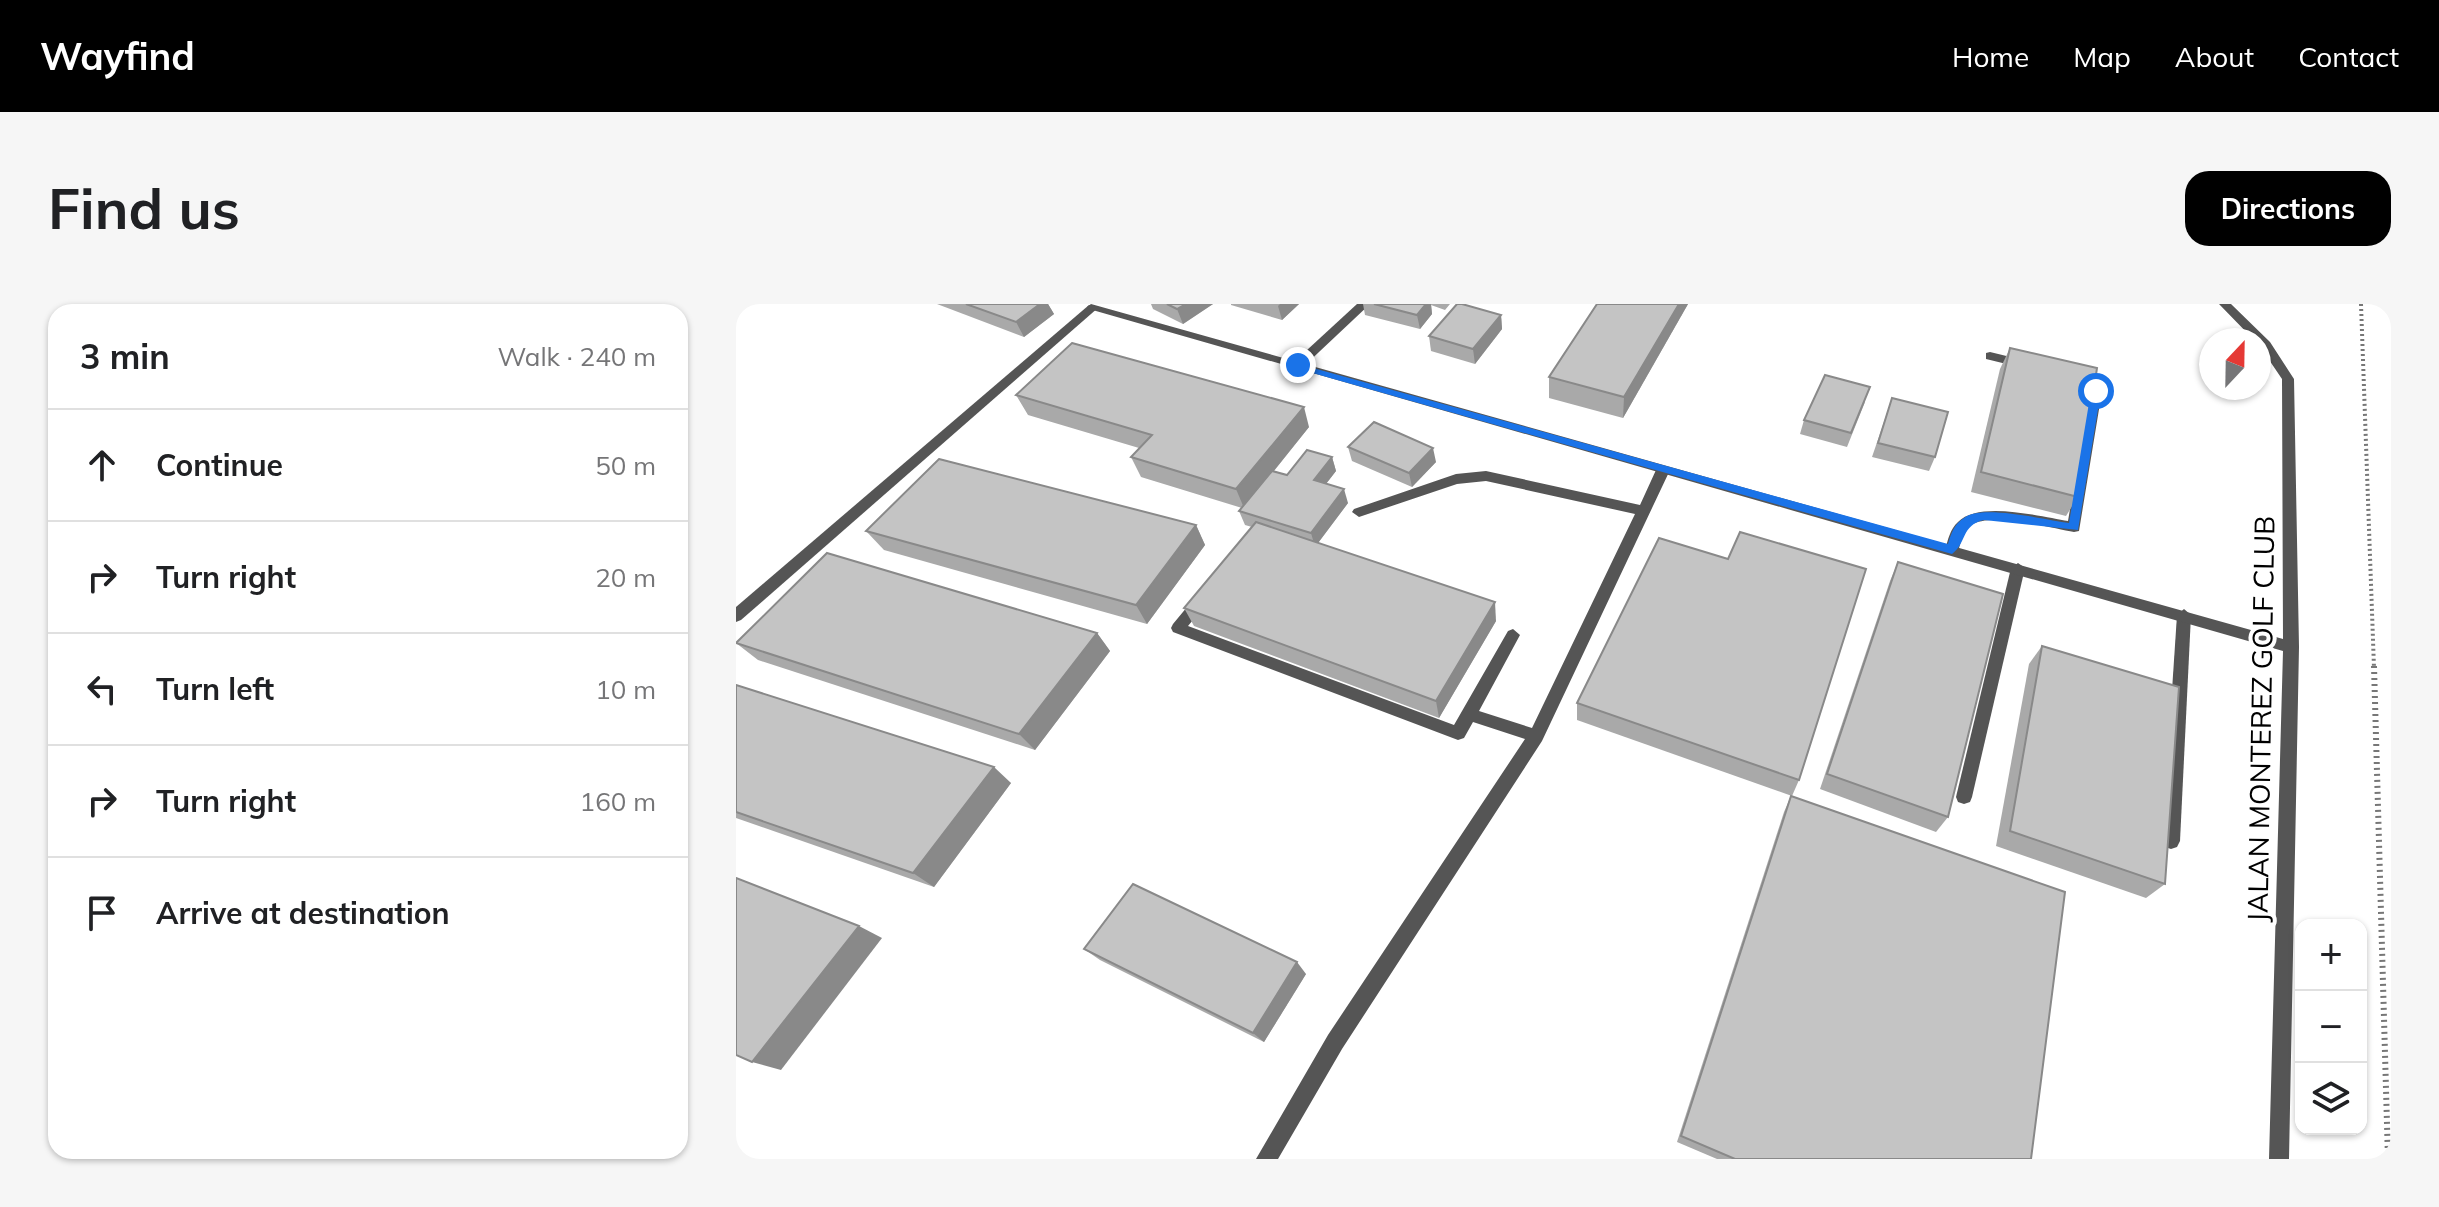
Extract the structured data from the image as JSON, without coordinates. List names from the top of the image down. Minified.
{"streets":{"street":["JALAN MONTEREZ GOLF CLUB"]},"north":"top","page":{"header":"Wayfind","nav":["Home","Map","About","Contact"],"buttons":"Directions","title":"Find us","heading":["3 min","Walk · 240 m"],"list":[["Continue","50 m"],["Turn right","20 m"],["Turn left","10 m"],["Turn right","160 m"],"Arrive at destination"],"map_buttons":["+","−"]}}
